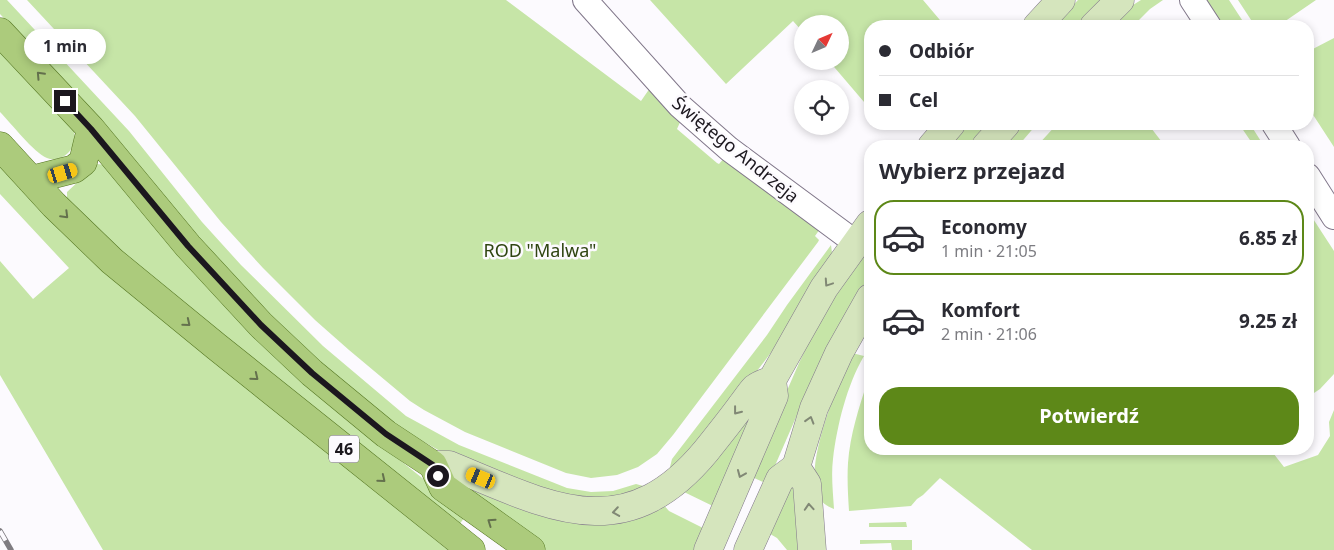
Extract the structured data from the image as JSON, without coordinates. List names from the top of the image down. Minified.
{"streets":{"main road":["46"],"street":["Świętego Andrzeja"]},"parks":["ROD \"Malwa\""],"north":"top right","page":{"banner":["Odbiór","Cel"],"bubble":"1 min","heading":"Wybierz przejazd","list":[{"name":"Economy","note":"1 min · 21:05","value":"6.85 zł"},{"name":"Komfort","note":"2 min · 21:06","value":"9.25 zł"}],"buttons":"Potwierdź"}}
